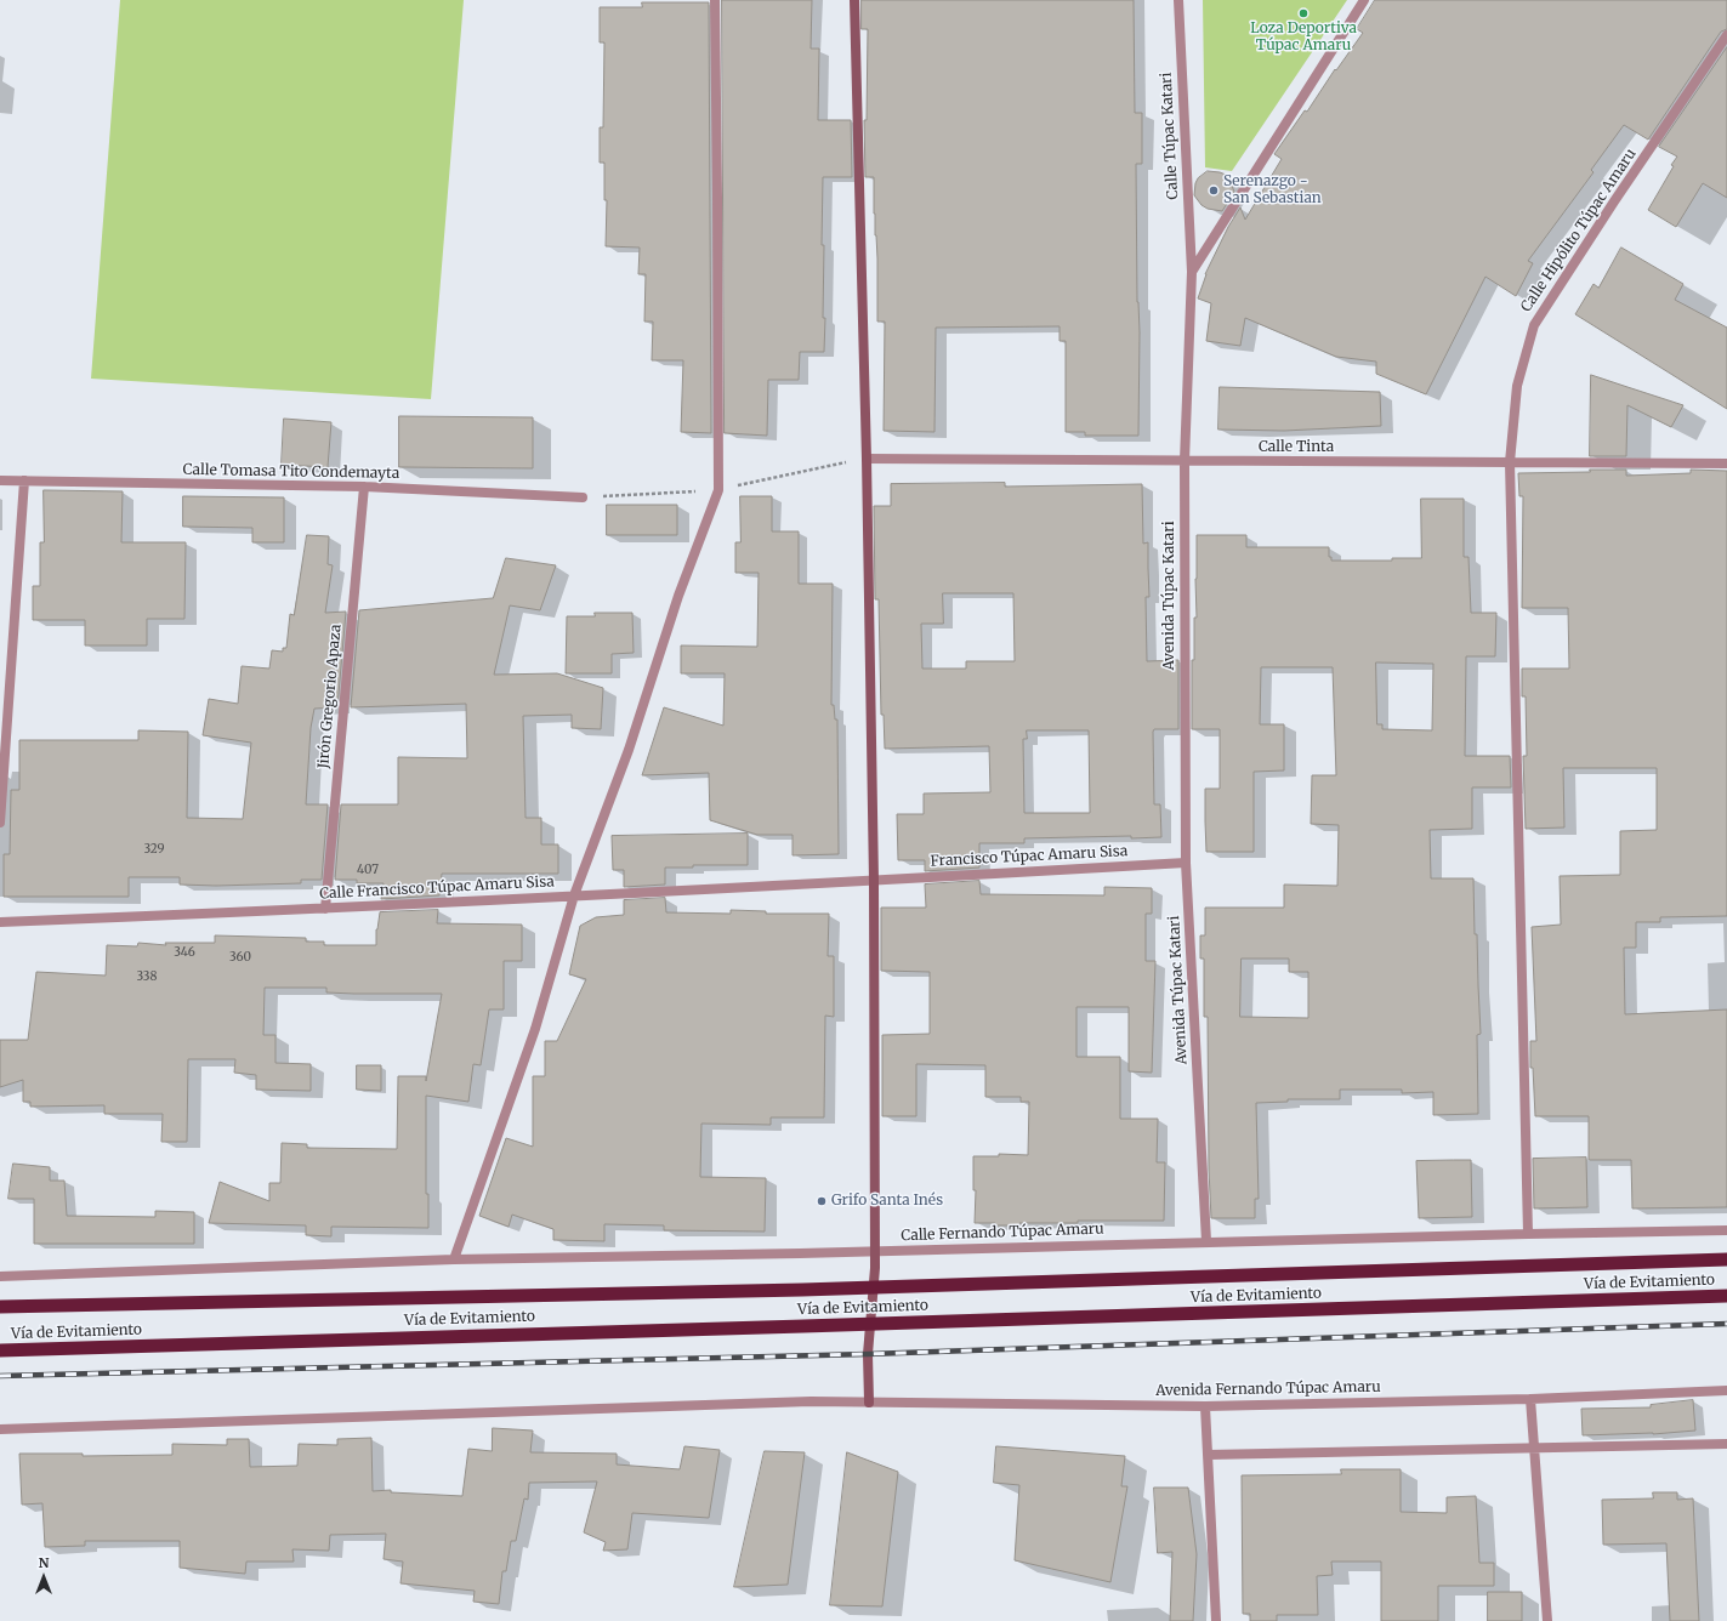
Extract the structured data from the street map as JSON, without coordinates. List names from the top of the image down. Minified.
{"streets":{"highway":["Vía de Evitamiento"],"street":["Calle Túpac Katari","Calle Hipólito Túpac Amaru","Calle Tinta","Calle Tomasa Tito Condemayta","Avenida Túpac Katari","Jirón Gregorio Apaza","Francisco Túpac Amaru Sisa","Calle Francisco Túpac Amaru Sisa","Calle Fernando Túpac Amaru","Avenida Fernando Túpac Amaru"]},"crossings":[["Calle Túpac Katari","Avenida Túpac Katari"],["Calle Hipólito Túpac Amaru","Calle Tinta"],["Calle Hipólito Túpac Amaru","Calle Fernando Túpac Amaru"],["Calle Tinta","Avenida Túpac Katari"],["Calle Tomasa Tito Condemayta","Jirón Gregorio Apaza"],["Avenida Túpac Katari","Francisco Túpac Amaru Sisa"],["Avenida Túpac Katari","Calle Fernando Túpac Amaru"],["Jirón Gregorio Apaza","Calle Francisco Túpac Amaru Sisa"],["Francisco Túpac Amaru Sisa","Calle Francisco Túpac Amaru Sisa"]],"places":["Loza Deportiva Túpac Amaru","Serenazgo - San Sebastian","Grifo Santa Inés"],"house_numbers":["329","407","346","360","338"],"north":"top"}
